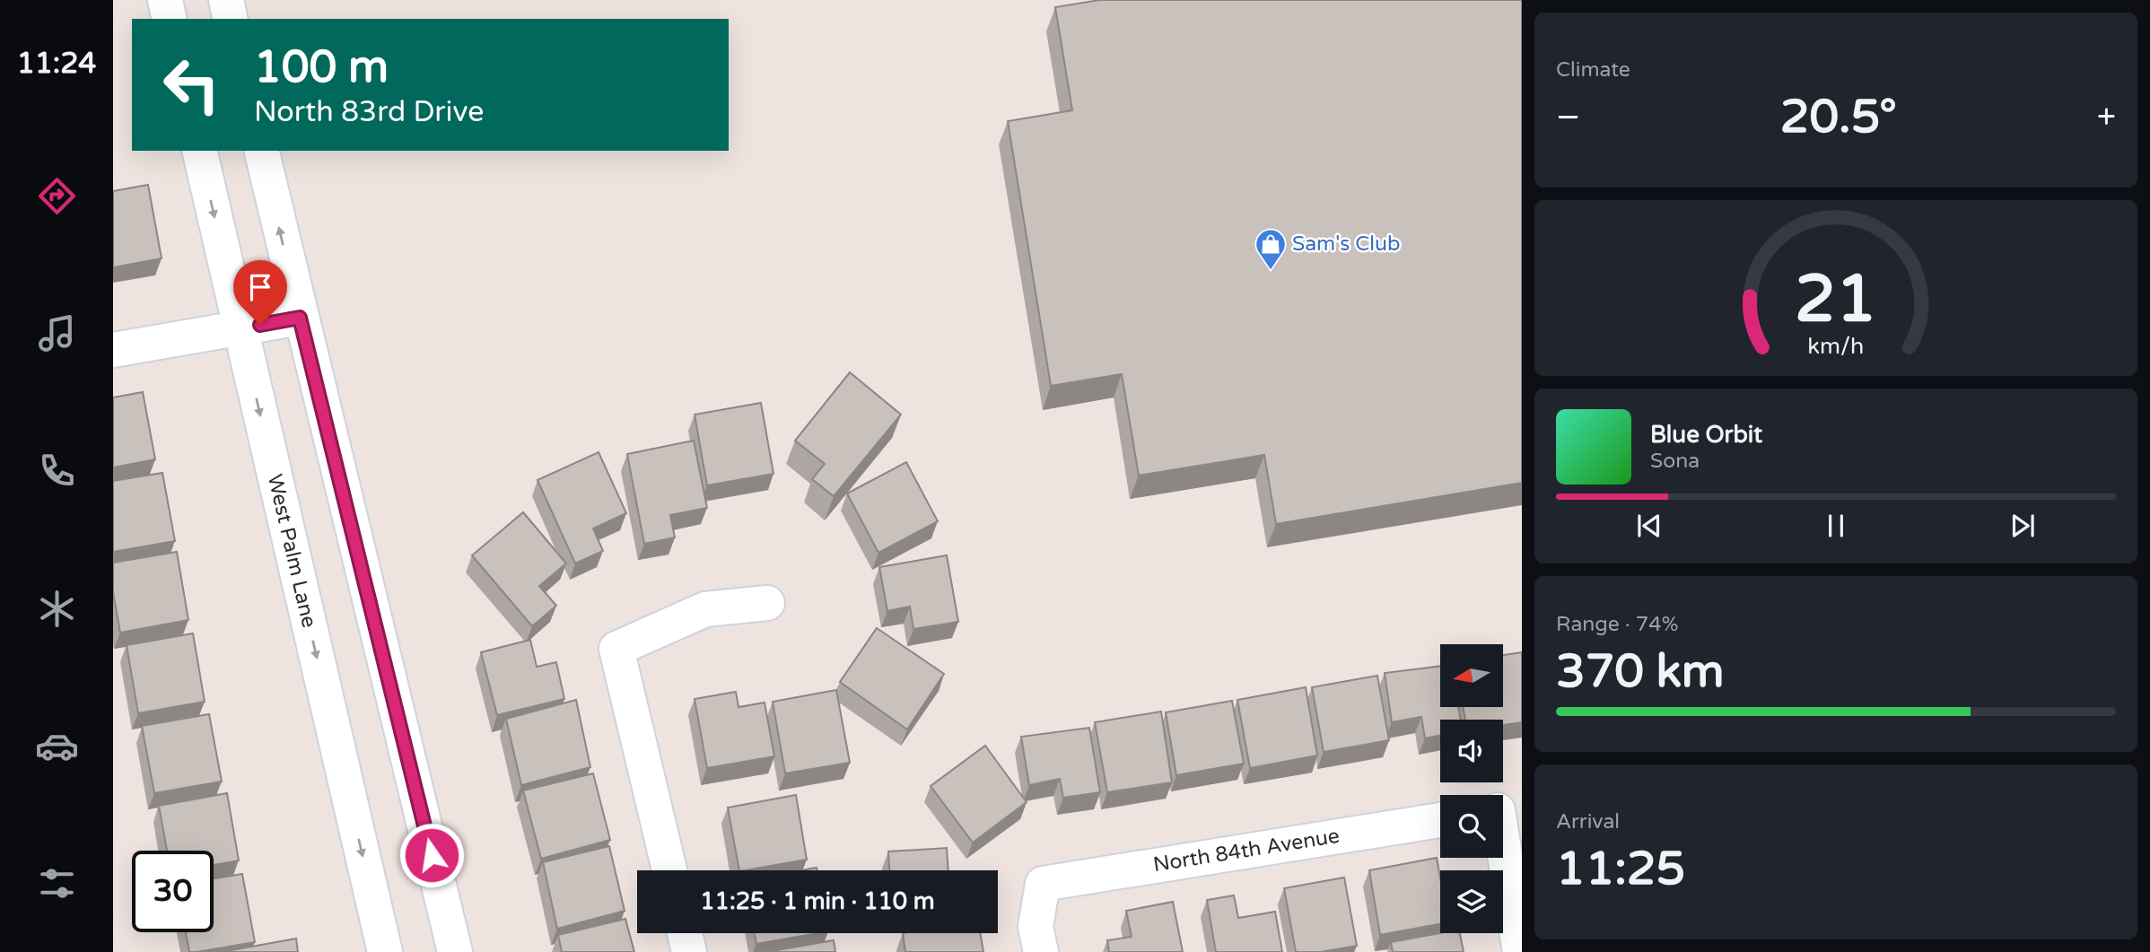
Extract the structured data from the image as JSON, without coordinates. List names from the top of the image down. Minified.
{"streets":{"street":["West Palm Lane","North 84th Avenue"]},"places":{"shop":["Sam's Club"]},"north":"left","page":{"tabs":"11:24","tile":["Climate",["Range · 74%","370 km"],["Arrival","11:25"]],"turn":["100 m","North 83rd Drive"],"heat":["−","20.5°","+"],"song":["Blue Orbit","Sona"],"limit":"30","trip":"11:25 · 1 min · 110 m","gauge":["21","km/h"]}}
